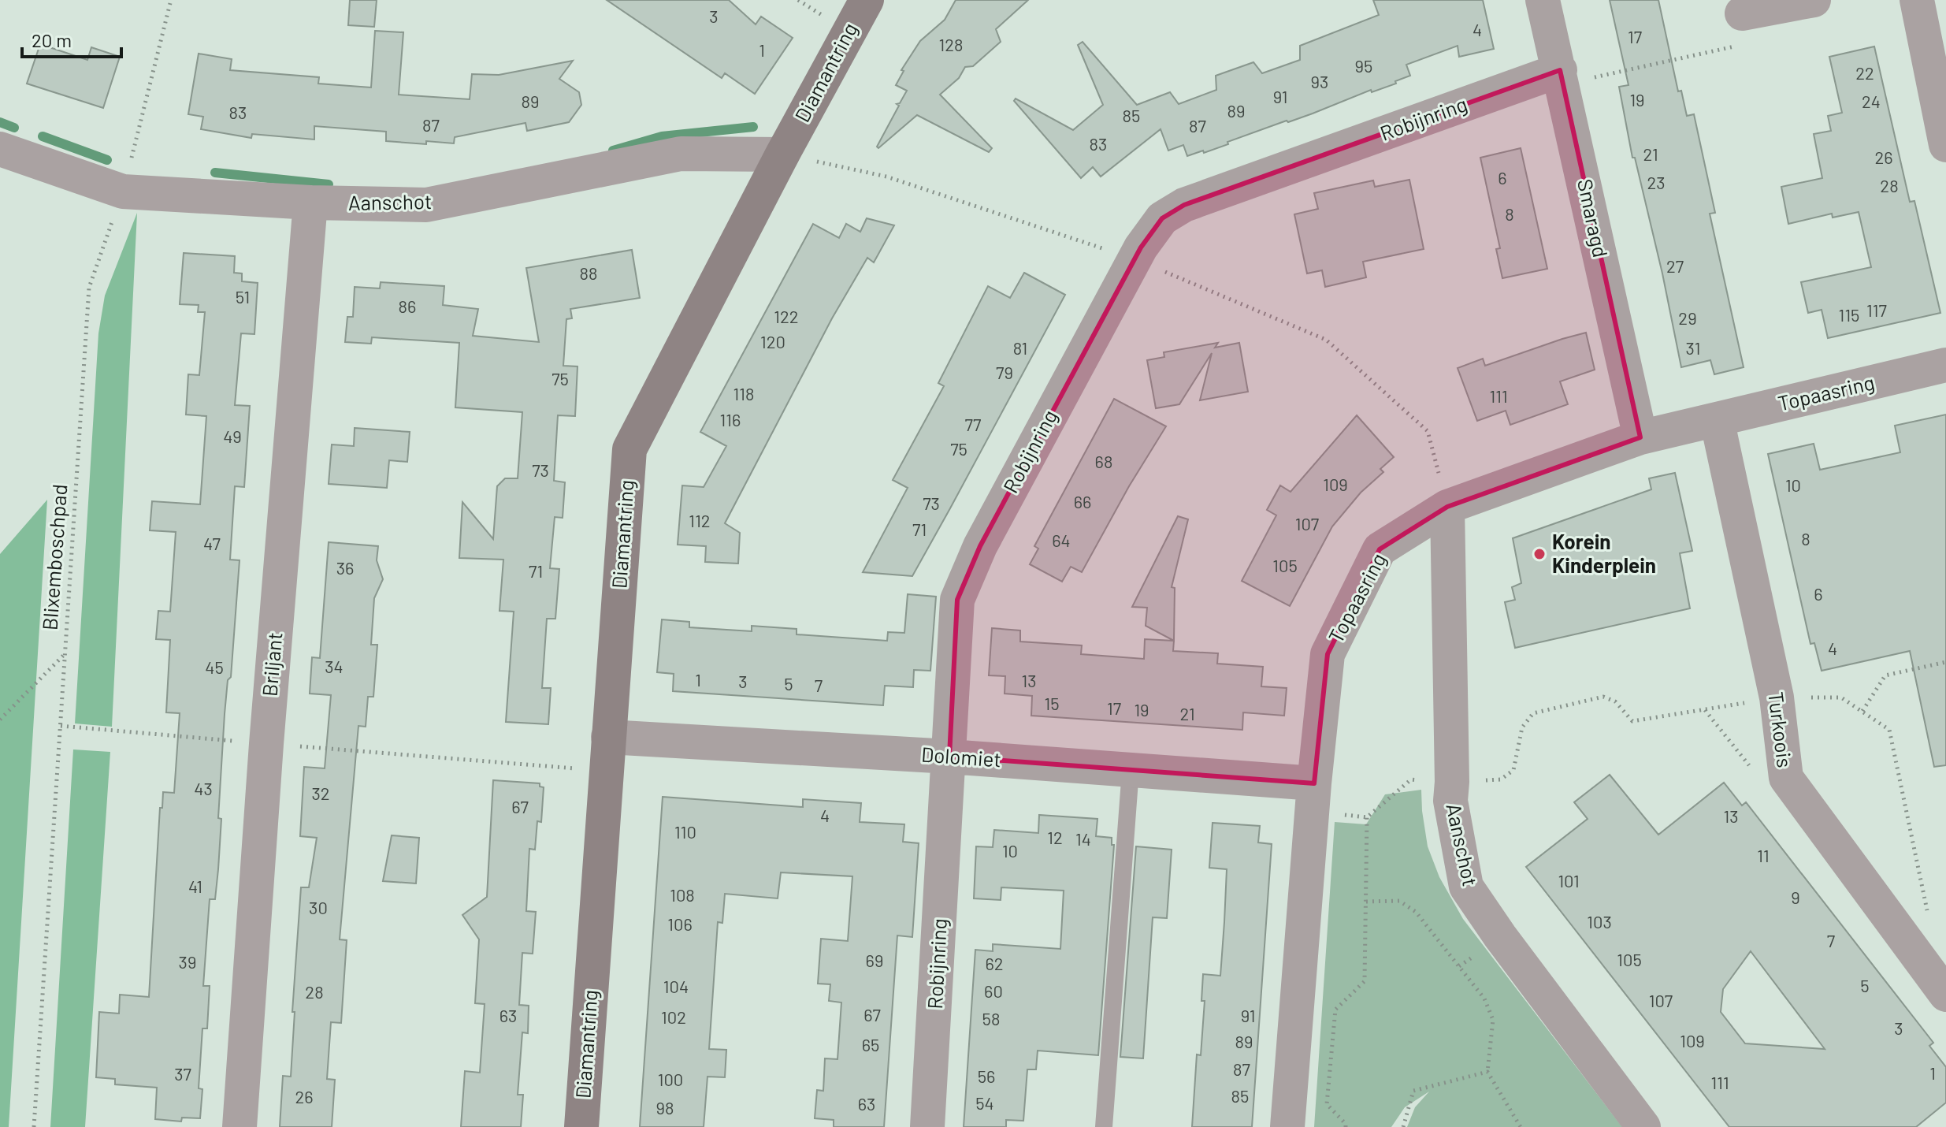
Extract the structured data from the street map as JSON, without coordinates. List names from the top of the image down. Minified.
{"streets":{"street":["Diamantring","Robijnring","Aanschot","Smaragd","Topaasring","Briljant","Turkoois","Dolomiet"],"path":["Blixemboschpad"]},"crossings":[["Diamantring","Aanschot"],["Diamantring","Dolomiet"],["Robijnring","Smaragd"],["Robijnring","Dolomiet"],["Aanschot","Topaasring"],["Aanschot","Blixemboschpad"],["Aanschot","Briljant"],["Smaragd","Topaasring"],["Topaasring","Turkoois"],["Topaasring","Dolomiet"]],"places":["Korein Kinderplein"],"house_numbers":["3","4","17","128","1","95","22","93","91","19","89","24","89","83","85","87","87","83","21","26","6","23","28","8","27","88","51","86","117","115","122","29","120","81","31","79","75","118","111","116","77","49","75","68","73","109","10","66","73","112","107","71","8","64","47","105","36","71","6","4","34","45","1","13","3","5","7","15","17","19","21","43","32","67","4","13","110","12","14","10","11","101","41","108","9","30","103","106","7","105","69","39","62","5","104","60","28","107","67","63","91","102","58","3","109","89","65","87","1","37","56","100","111","85","26","54","63","98"],"scale_bar":"20 m"}
